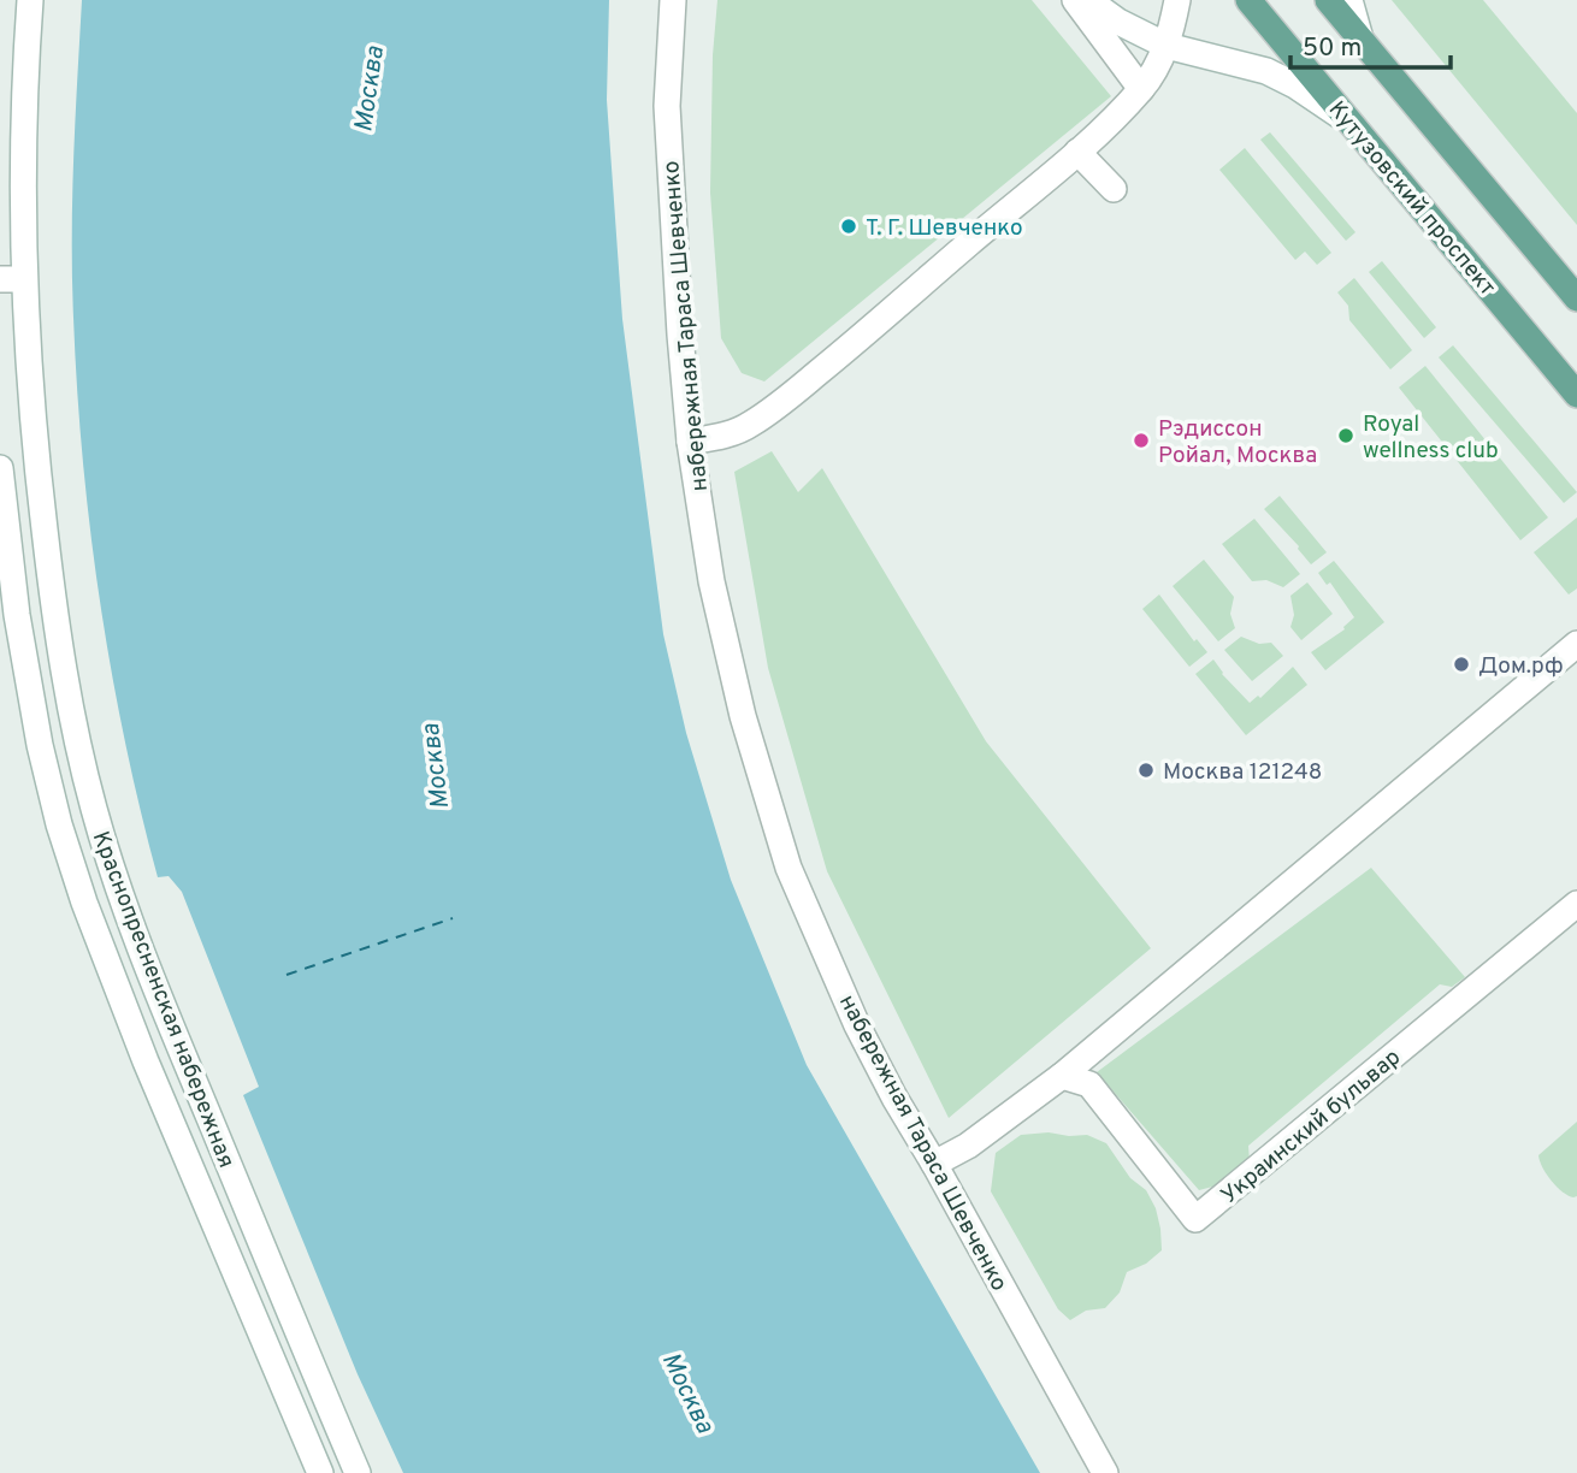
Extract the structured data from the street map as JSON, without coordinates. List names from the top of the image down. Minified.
{"streets":{"main road":["Кутузовский проспект"],"street":["набережная Тараса Шевченко","Краснопресненская набережная","Украинский бульвар"]},"water":["Москва"],"places":["Т. Г. Шевченко","Royal wellness club","Рэдиссон Ройал, Москва","Дом.рф","Москва 121248"],"scale_bar":"50 m"}
